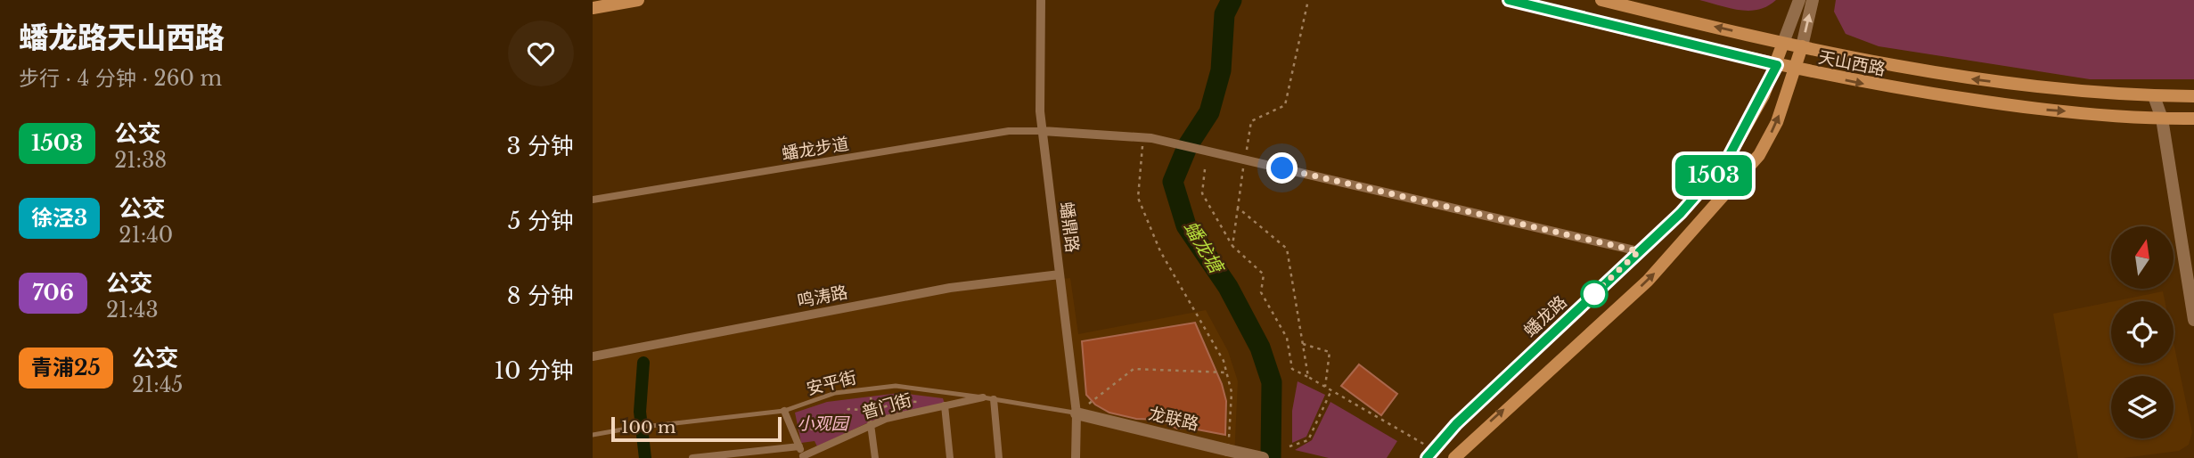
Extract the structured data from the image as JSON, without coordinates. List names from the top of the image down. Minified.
{"streets":{"main road":["天山西路","蟠龙路"],"street":["蟠龙步道","蟠鼎路","鸣涛路","普门街","龙联路"],"lane":["安平街"]},"crossings":[["天山西路","蟠龙路"],["蟠龙步道","蟠鼎路"],["蟠鼎路","鸣涛路"],["蟠鼎路","安平街"],["蟠鼎路","龙联路"],["安平街","普门街"],["安平街","龙联路"]],"water":["蟠龙塘"],"parks":["小观园"],"lines":["bus line 1503"],"scale_bar":"100 m","north":"top","page":{"heading":["蟠龙路天山西路","步行 · 4 分钟 · 260 m"],"on_map":"1503","list":[{"mark":"1503","name":"公交","note":"21:38","value":"3 分钟"},{"mark":"徐泾3","name":"公交","note":"21:40","value":"5 分钟"},{"mark":"706","name":"公交","note":"21:43","value":"8 分钟"},{"mark":"青浦25","name":"公交","note":"21:45","value":"10 分钟"}],"scale":"100 m"}}
